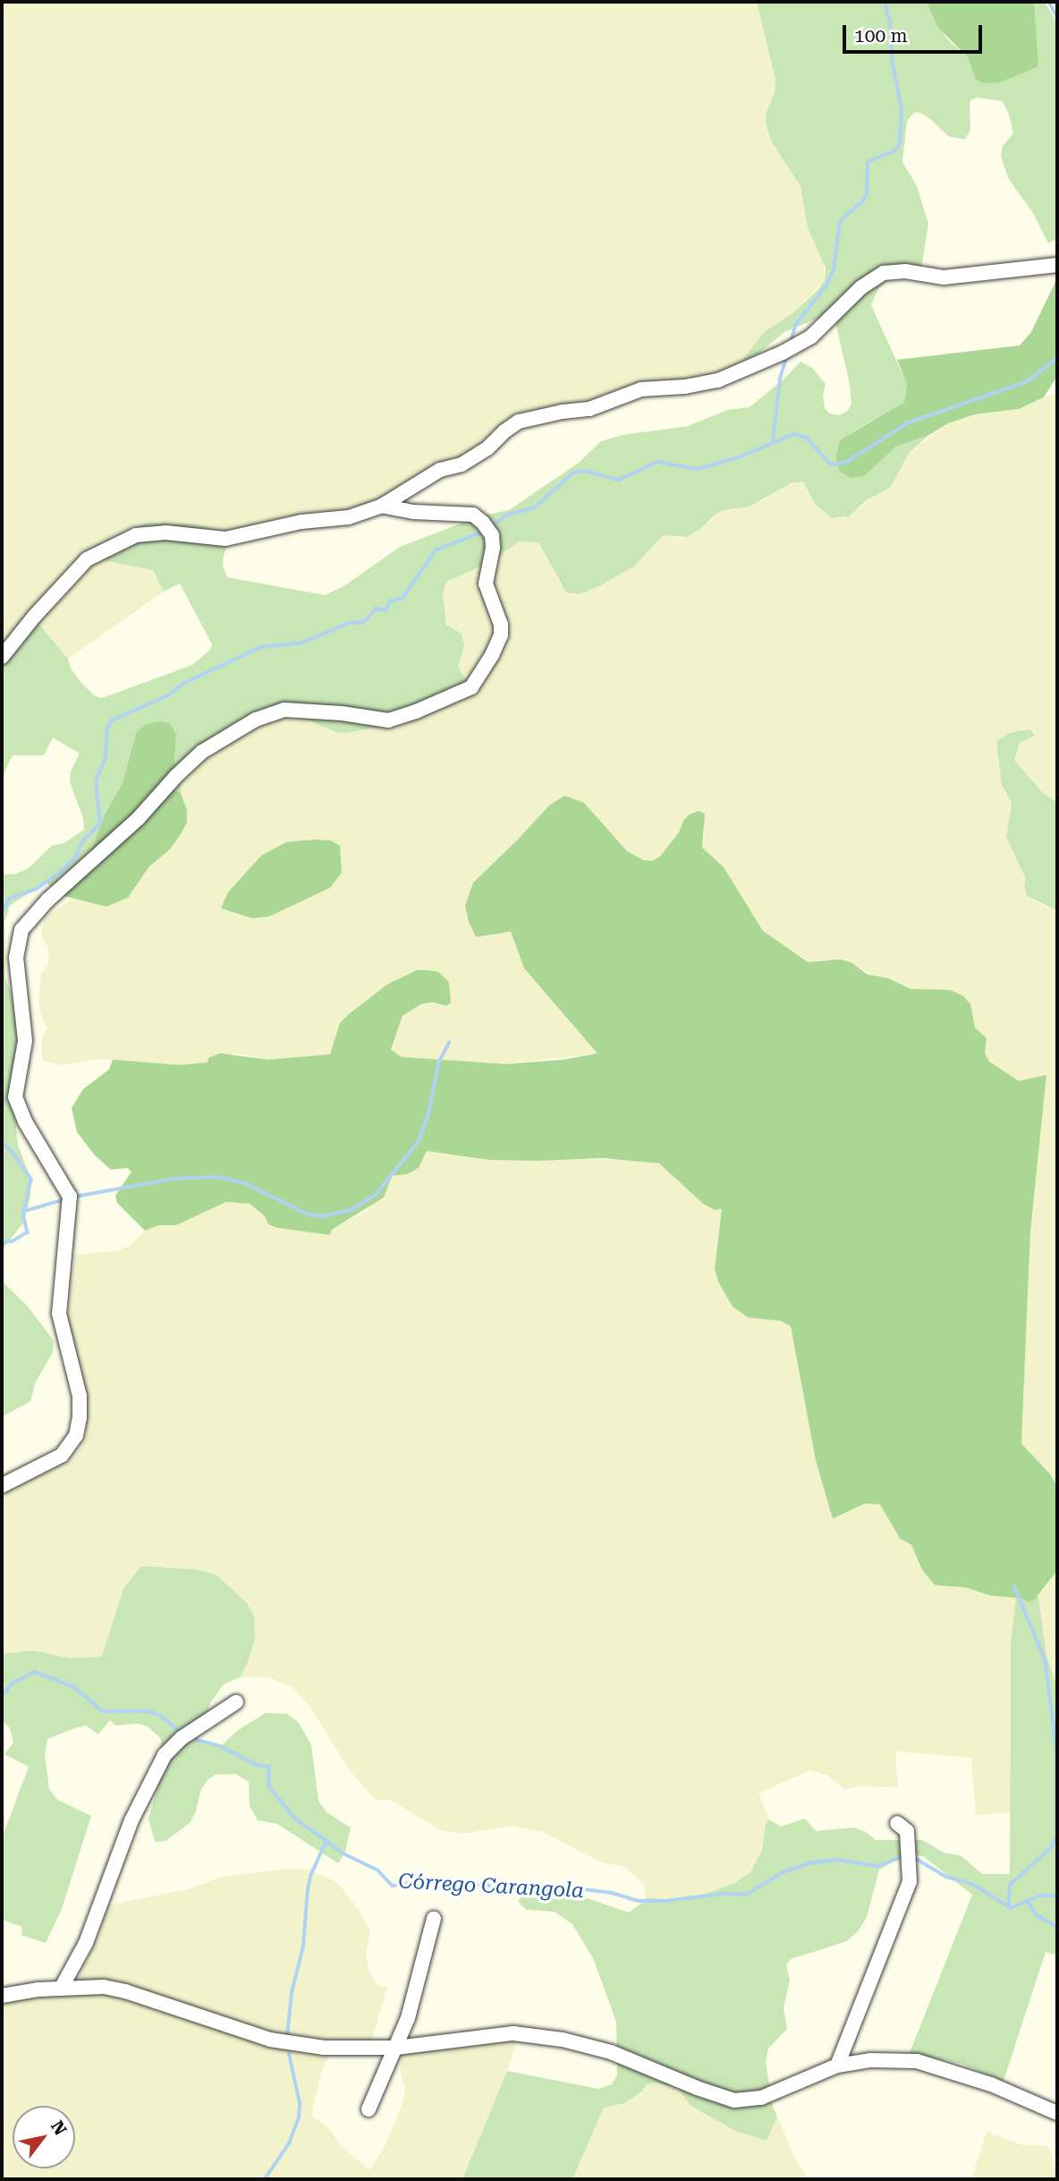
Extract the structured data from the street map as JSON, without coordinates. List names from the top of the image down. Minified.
{"water":["Córrego Carangola"],"scale_bar":"100 m","north":"top right"}
